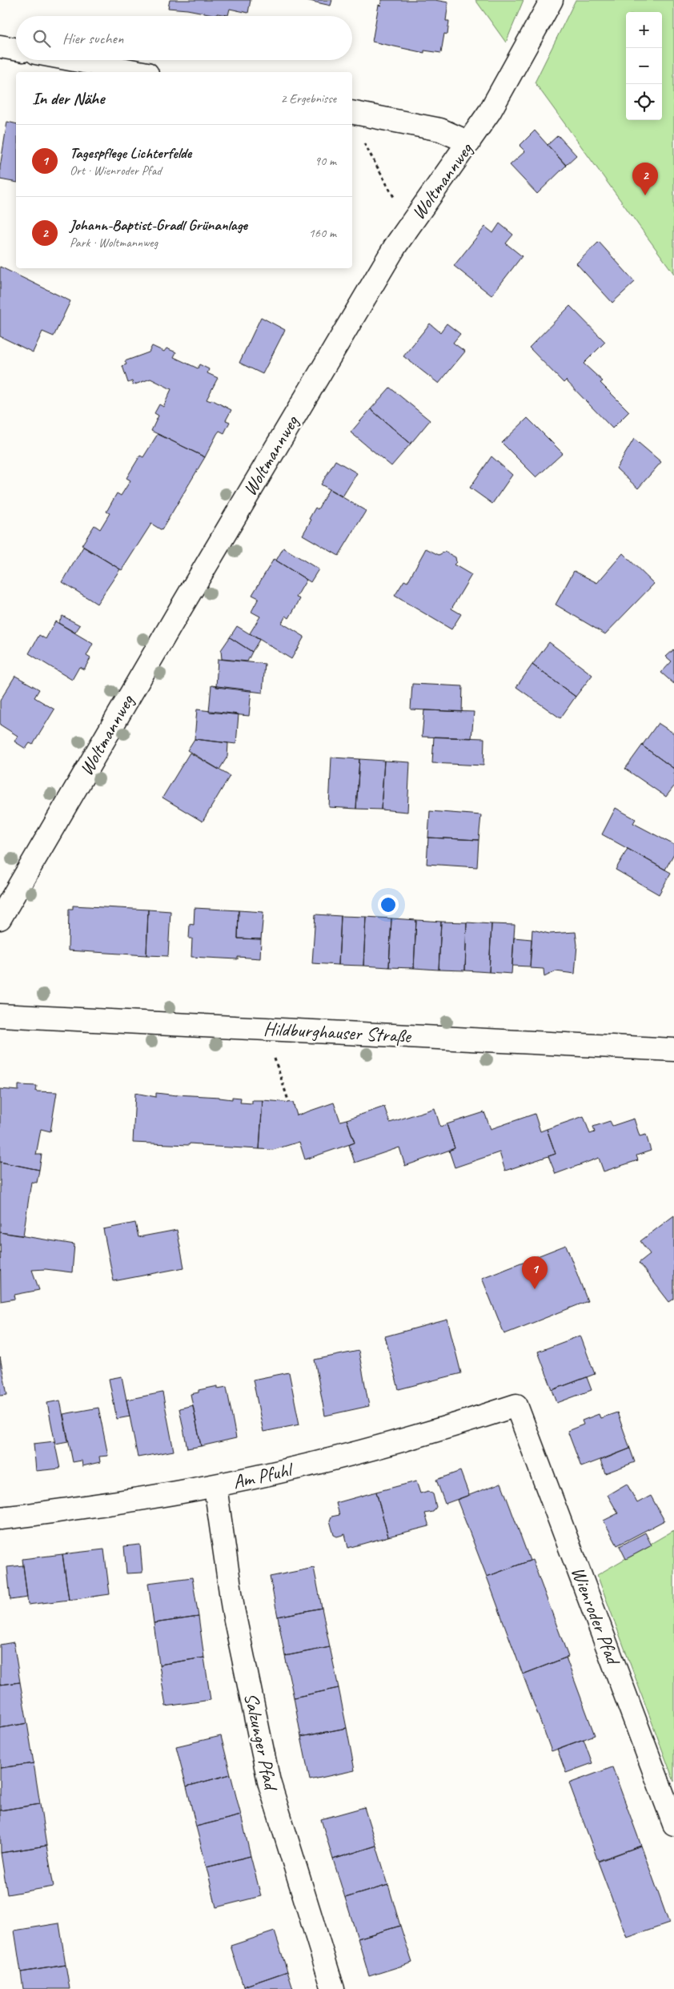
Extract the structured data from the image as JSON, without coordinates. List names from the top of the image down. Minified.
{"streets":{"street":["Woltmannweg","Hildburghauser Straße","Am Pfuhl","Wienroder Pfad","Salzunger Pfad"]},"crossings":[["Am Pfuhl","Wienroder Pfad"],["Am Pfuhl","Salzunger Pfad"]],"page":{"map_buttons":["+","−"],"search":"Hier suchen","heading":["In der Nähe","2 Ergebnisse"],"list":[{"mark":"1","name":"Tagespflege Lichterfelde","note":"Ort · Wienroder Pfad","value":"90 m"},{"mark":"2","name":"Johann-Baptist-Gradl Grünanlage","note":"Park · Woltmannweg","value":"160 m"}],"pins":["2","1"]}}
